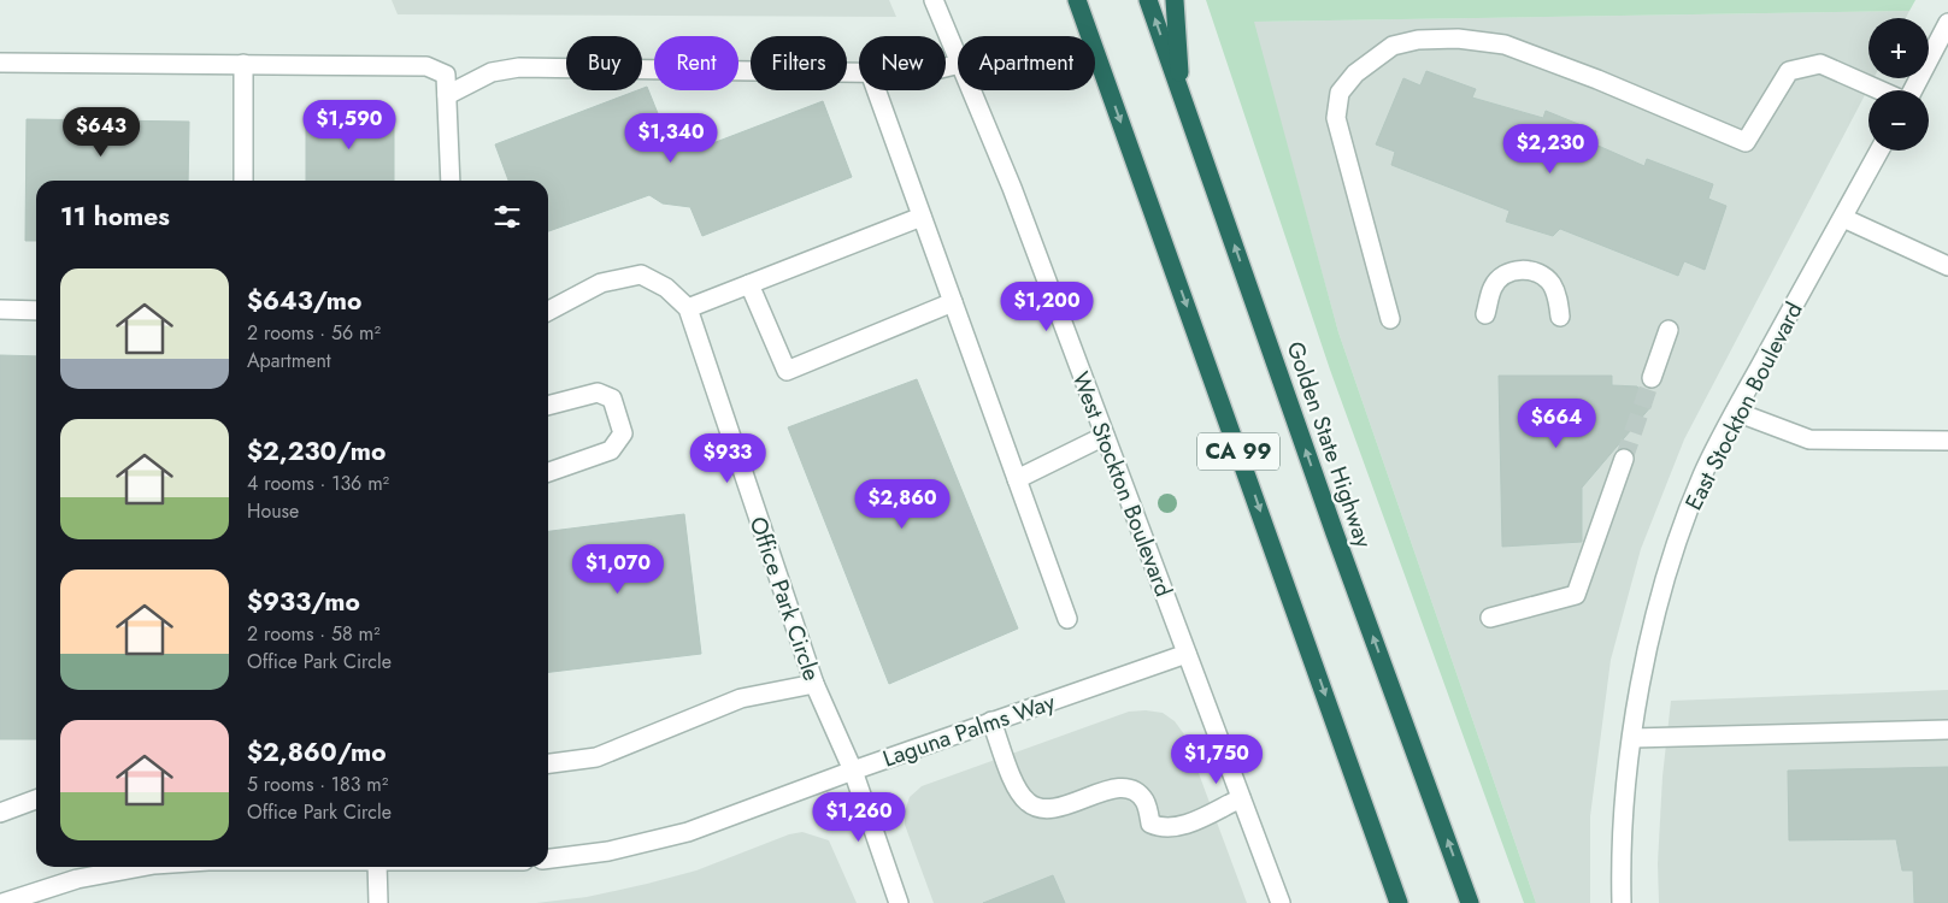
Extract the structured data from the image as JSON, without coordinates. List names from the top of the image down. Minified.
{"streets":{"highway":["Golden State Highway","CA 99"],"street":["East Stockton Boulevard","West Stockton Boulevard","Office Park Circle","Laguna Palms Way"]},"crossings":[["West Stockton Boulevard","Laguna Palms Way"],["Office Park Circle","Laguna Palms Way"]],"page":{"map_buttons":["+","−"],"chip":["Buy","Rent","Filters","New","Apartment"],"price":["$1,590","$643","$1,340","$2,230","$1,200","$664","$933","$2,860","$1,070","$1,750","$1,260"],"heading":"11 homes","list":[{"name":"$643/mo","note":"2 rooms · 56 m² · Apartment"},{"name":"$2,230/mo","note":"4 rooms · 136 m² · House"},{"name":"$933/mo","note":"2 rooms · 58 m² · Office Park Circle"},{"name":"$2,860/mo","note":"5 rooms · 183 m² · Office Park Circle"}]}}
